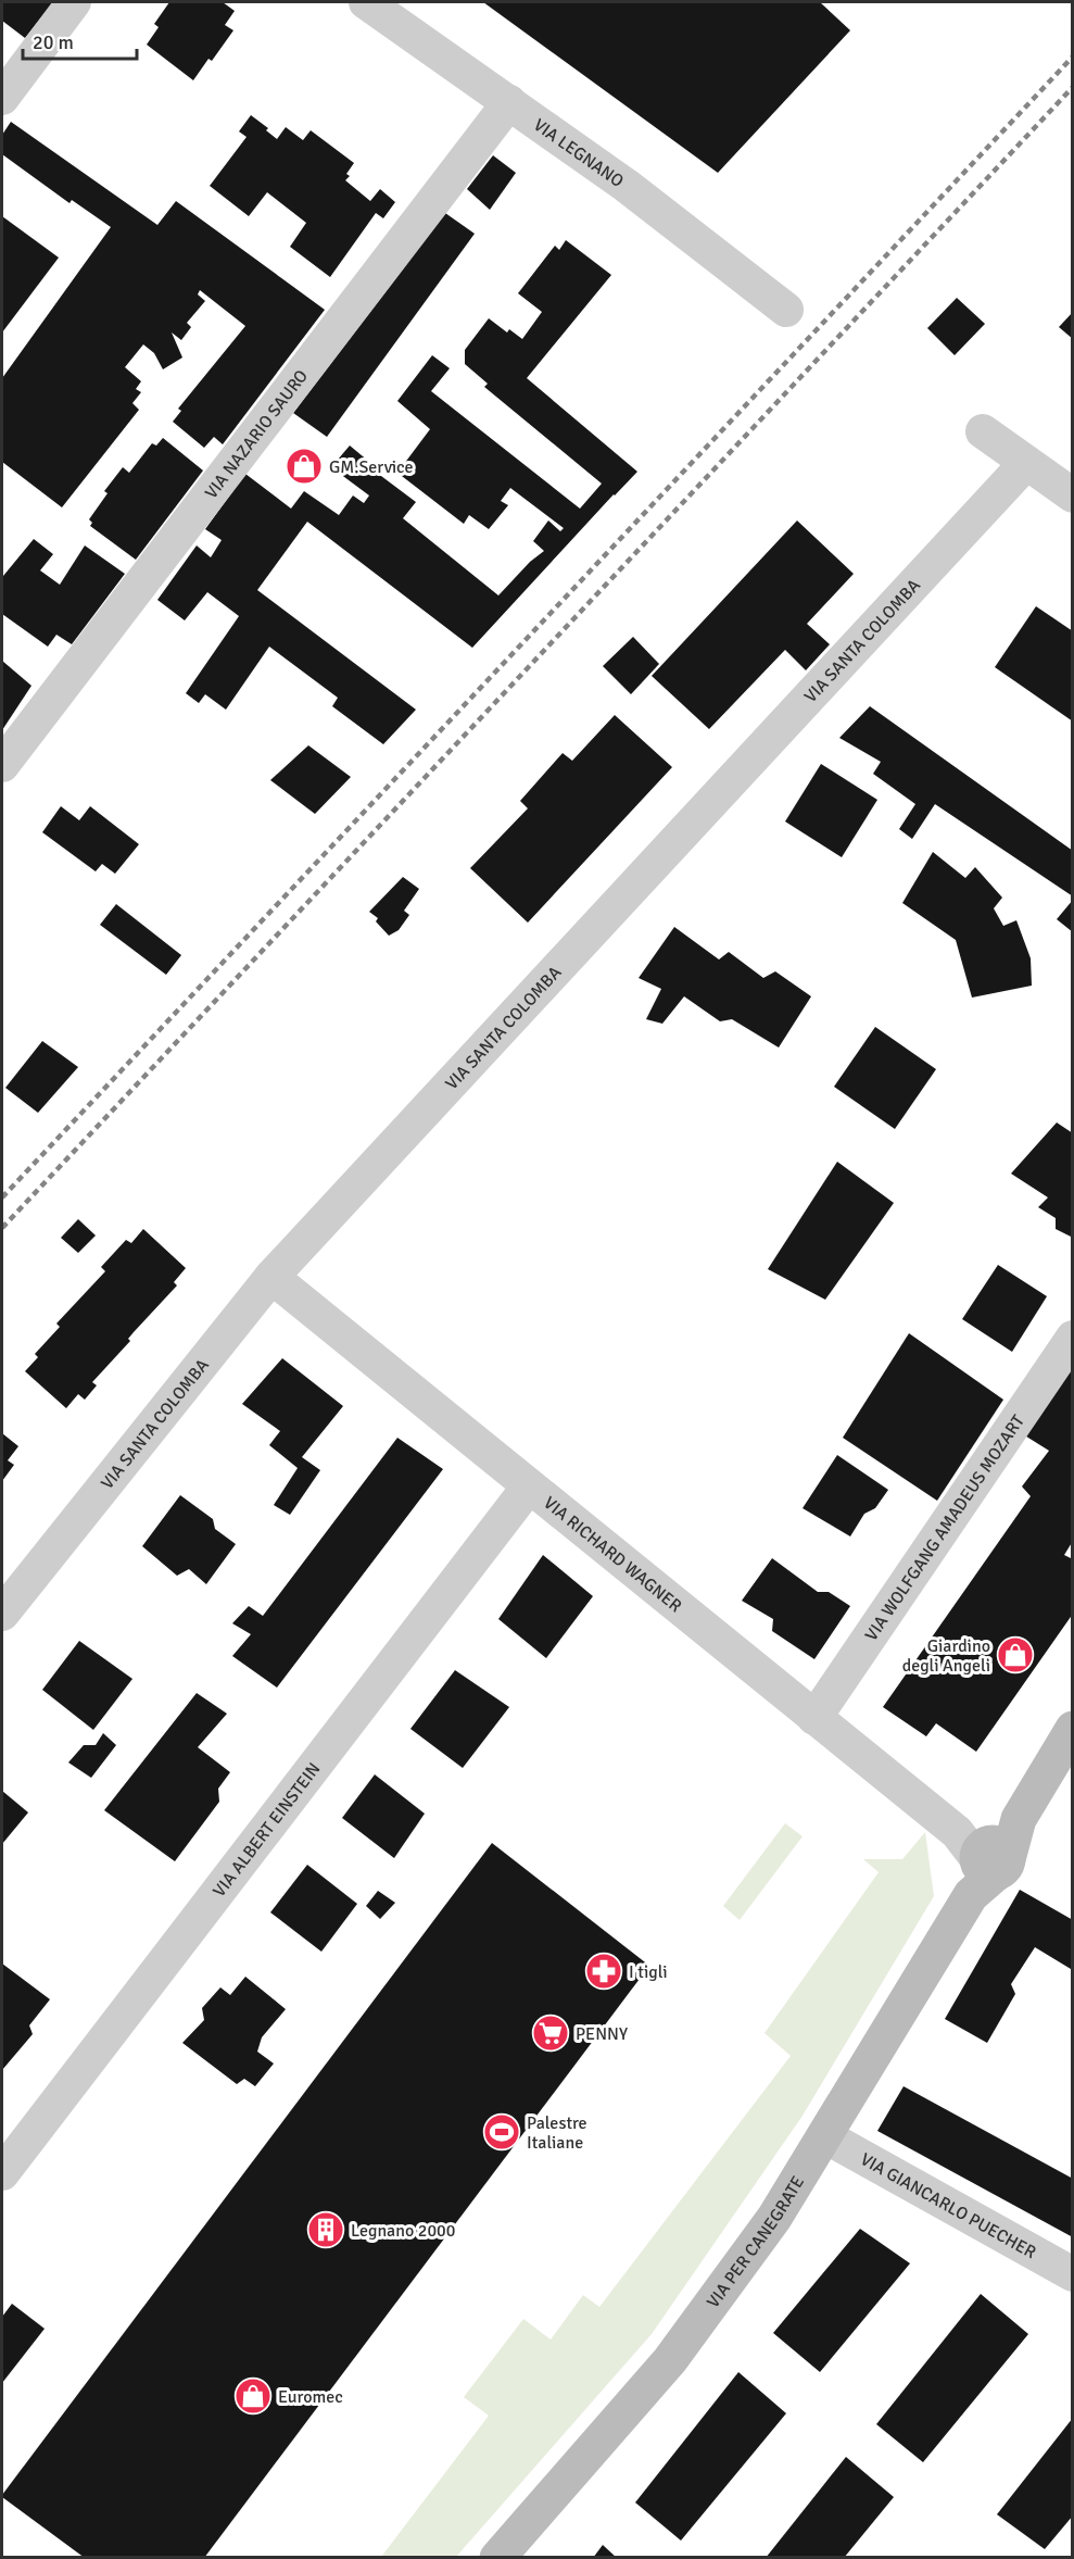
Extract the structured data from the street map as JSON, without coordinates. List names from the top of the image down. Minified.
{"streets":{"street":["VIA LEGNANO","VIA NAZARIO SAURO","VIA SANTA COLOMBA","VIA WOLFGANG AMADEUS MOZART","VIA RICHARD WAGNER","VIA ALBERT EINSTEIN","VIA GIANCARLO PUECHER","VIA PER CANEGRATE"]},"crossings":[["VIA LEGNANO","VIA NAZARIO SAURO"],["VIA SANTA COLOMBA","VIA RICHARD WAGNER"],["VIA WOLFGANG AMADEUS MOZART","VIA RICHARD WAGNER"],["VIA RICHARD WAGNER","VIA ALBERT EINSTEIN"],["VIA RICHARD WAGNER","VIA PER CANEGRATE"],["VIA GIANCARLO PUECHER","VIA PER CANEGRATE"]],"places":{"shop":["GM.Service","Giardino degli Angeli","Euromec"],"pharmacy":["I tigli"],"supermarket":["PENNY"],"sports":["Palestre Italiane"],"building":["Legnano 2000"]},"scale_bar":"20 m"}
